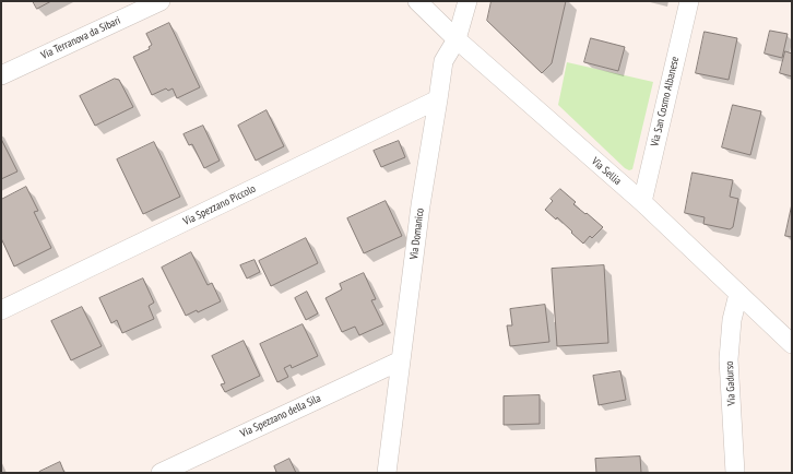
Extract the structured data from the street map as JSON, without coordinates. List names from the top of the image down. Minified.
{"streets":{"street":["Via Terranova da Sibari","Via San Cosmo Albanese","Via Sellia","Via Spezzano Piccolo","Via Domanico","Via Gadurso","Via Spezzano della Sila"]},"crossings":[["Via San Cosmo Albanese","Via Sellia"],["Via Sellia","Via Domanico"],["Via Sellia","Via Gadurso"],["Via Spezzano Piccolo","Via Domanico"],["Via Domanico","Via Spezzano della Sila"]]}
